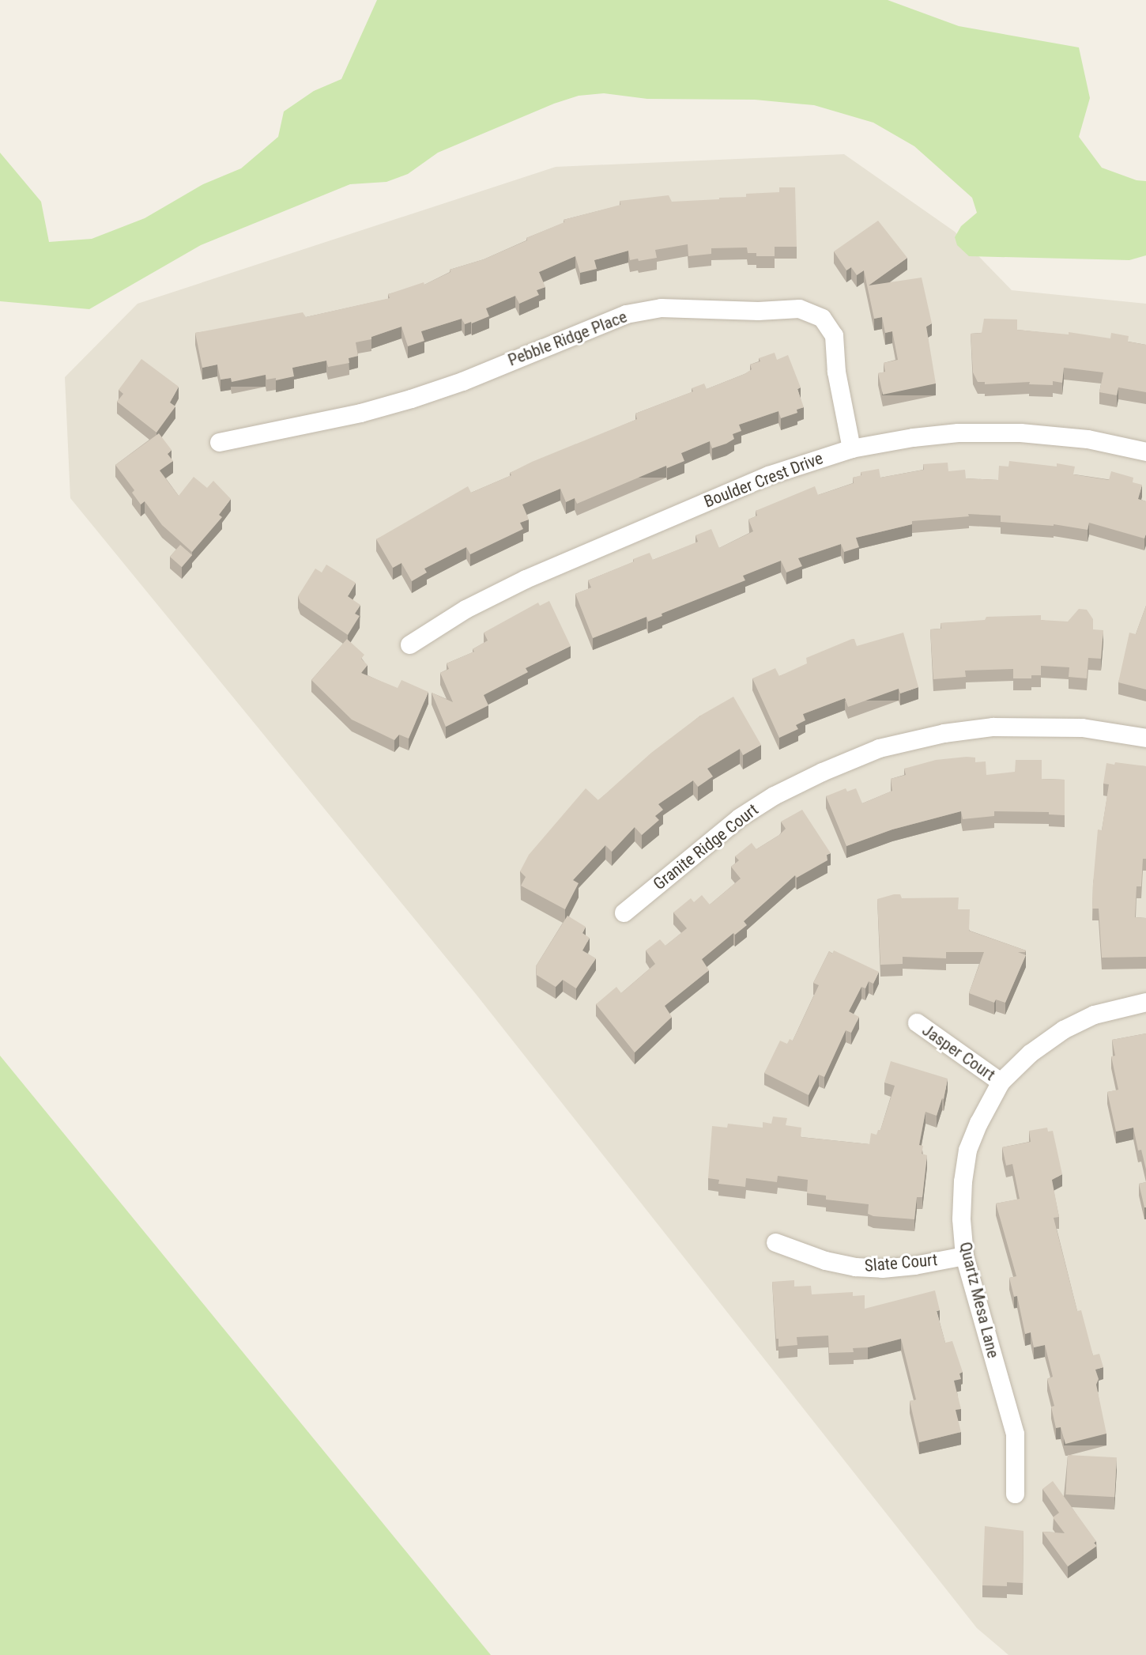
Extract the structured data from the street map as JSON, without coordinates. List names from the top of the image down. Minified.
{"streets":{"street":["Pebble Ridge Place","Boulder Crest Drive","Granite Ridge Court","Jasper Court","Slate Court","Quartz Mesa Lane"]},"crossings":[["Pebble Ridge Place","Boulder Crest Drive"],["Jasper Court","Quartz Mesa Lane"],["Slate Court","Quartz Mesa Lane"]]}
